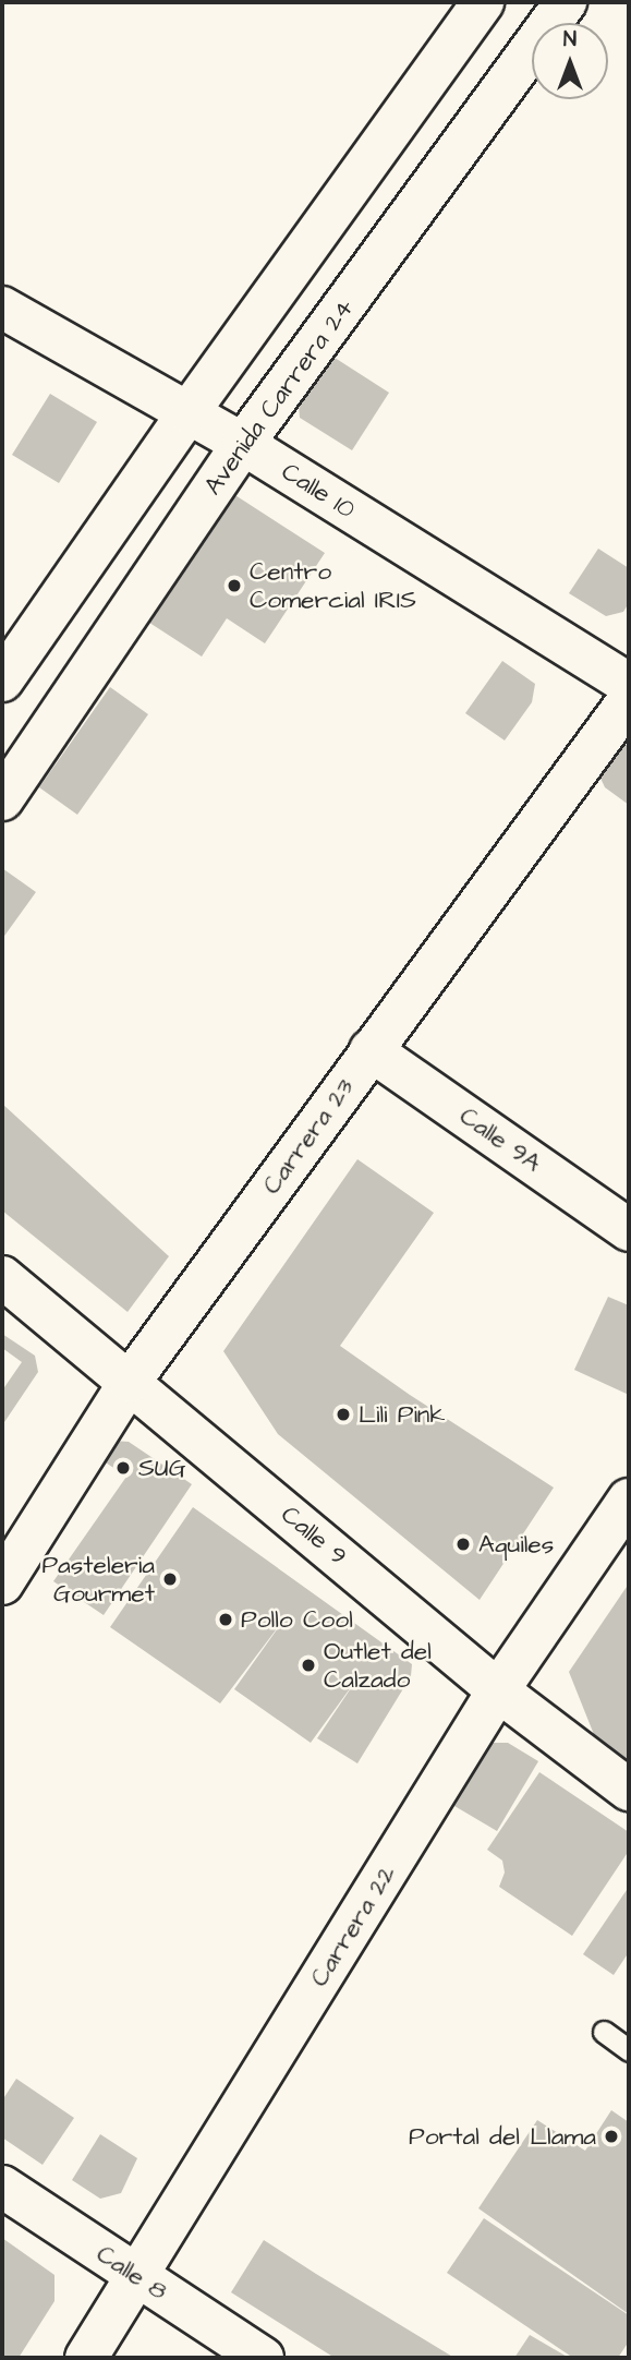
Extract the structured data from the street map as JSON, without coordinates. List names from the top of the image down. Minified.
{"streets":{"street":["Avenida Carrera 24","Calle 10","Carrera 23","Calle 9A","Calle 9","Carrera 22","Calle 8"]},"crossings":[["Avenida Carrera 24","Calle 10"],["Carrera 23","Calle 9A"],["Carrera 23","Calle 9"],["Calle 9","Carrera 22"],["Carrera 22","Calle 8"]],"places":["Centro Comercial IRIS","Lili Pink","SUG","Aquiles","Pasteleria Gourmet","Pollo Cool","Outlet del Calzado","Portal del Llama"],"north":"top"}
